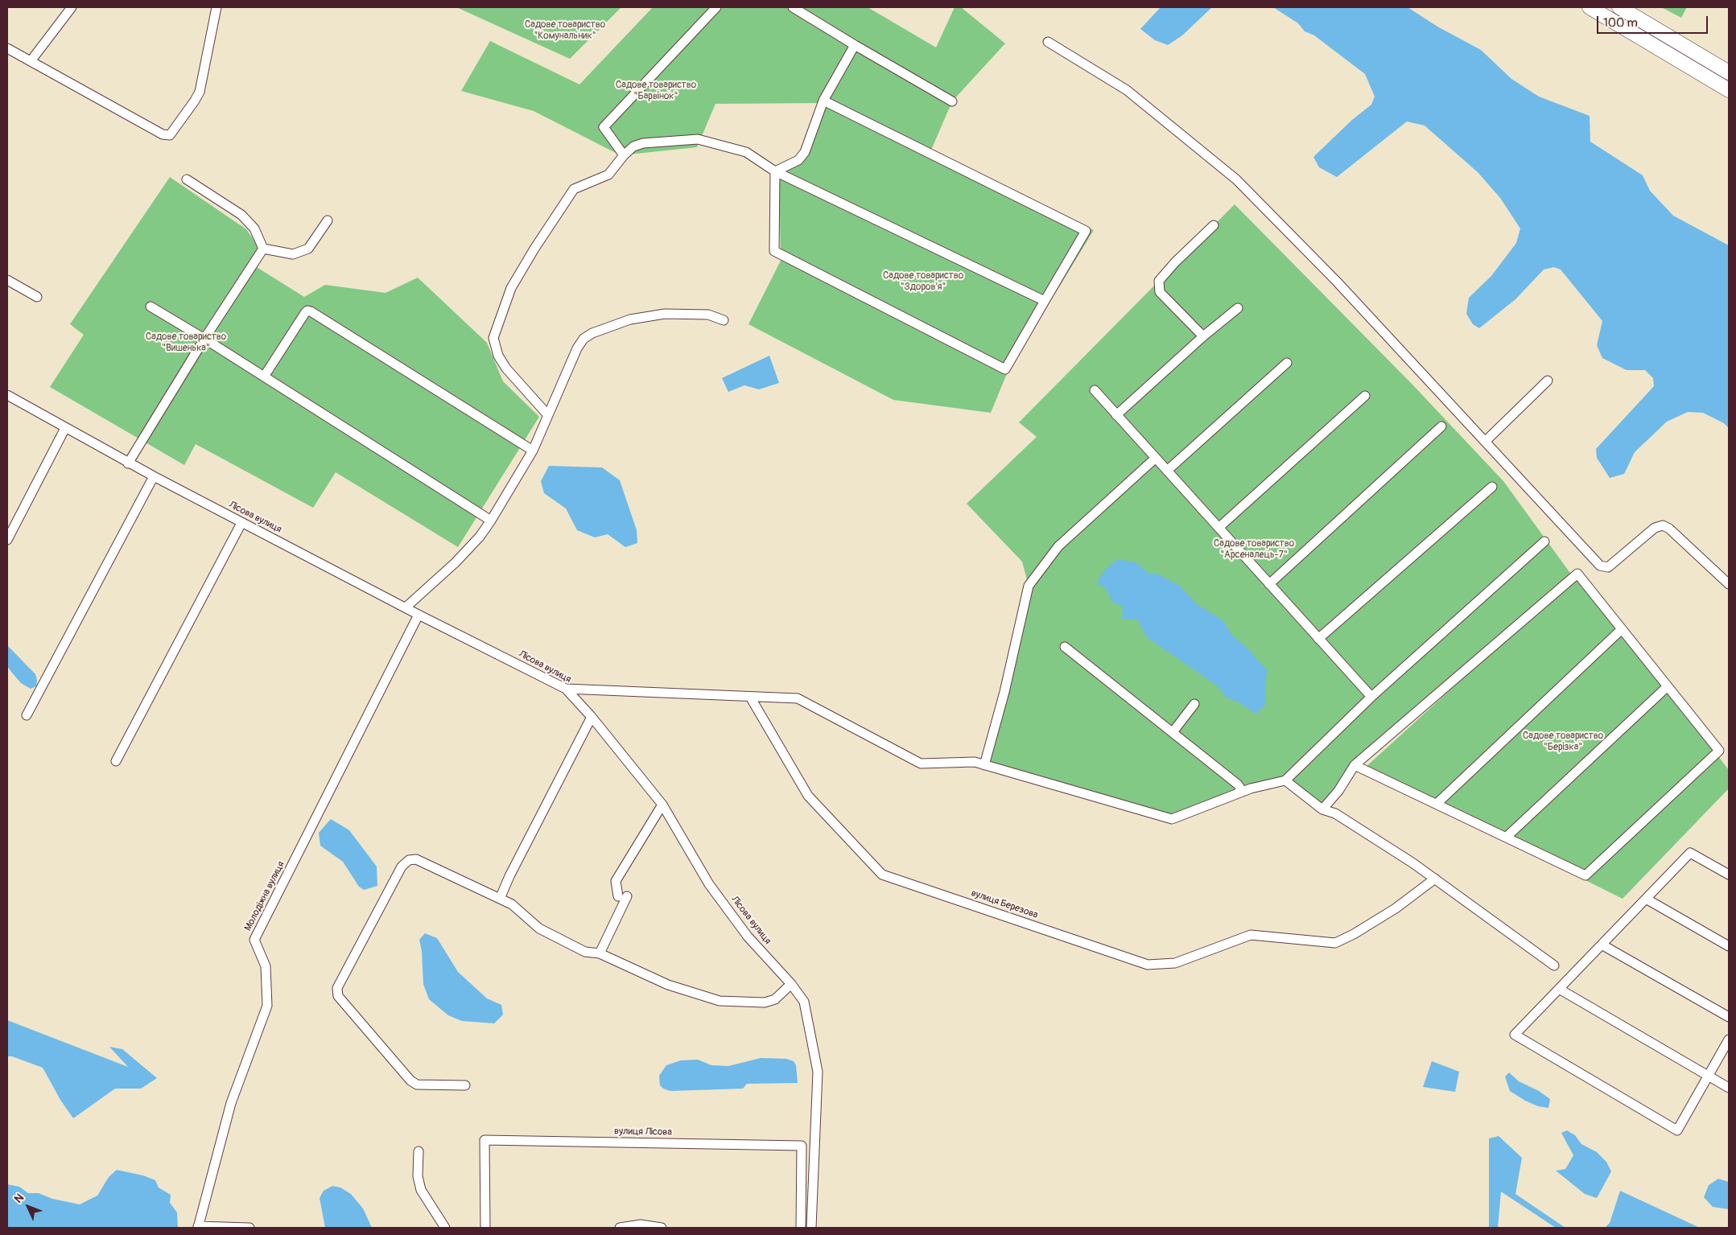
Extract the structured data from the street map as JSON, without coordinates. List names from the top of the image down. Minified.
{"streets":{"street":["Лісова вулиця","Молодіжна вулиця","вулиця Березова","вулиця Лісова"]},"crossings":[["Лісова вулиця","Молодіжна вулиця"]],"parks":["Садове товариство \"Комунальник\"","Садове товариство \"Барвінок\"","Садове товариство \"Здоров'я\"","Садове товариство \"Вишенька\"","Садове товариство \"Арсеналець-7\"","Садове товариство \"Берізка\""],"scale_bar":"100 m","north":"top left"}
